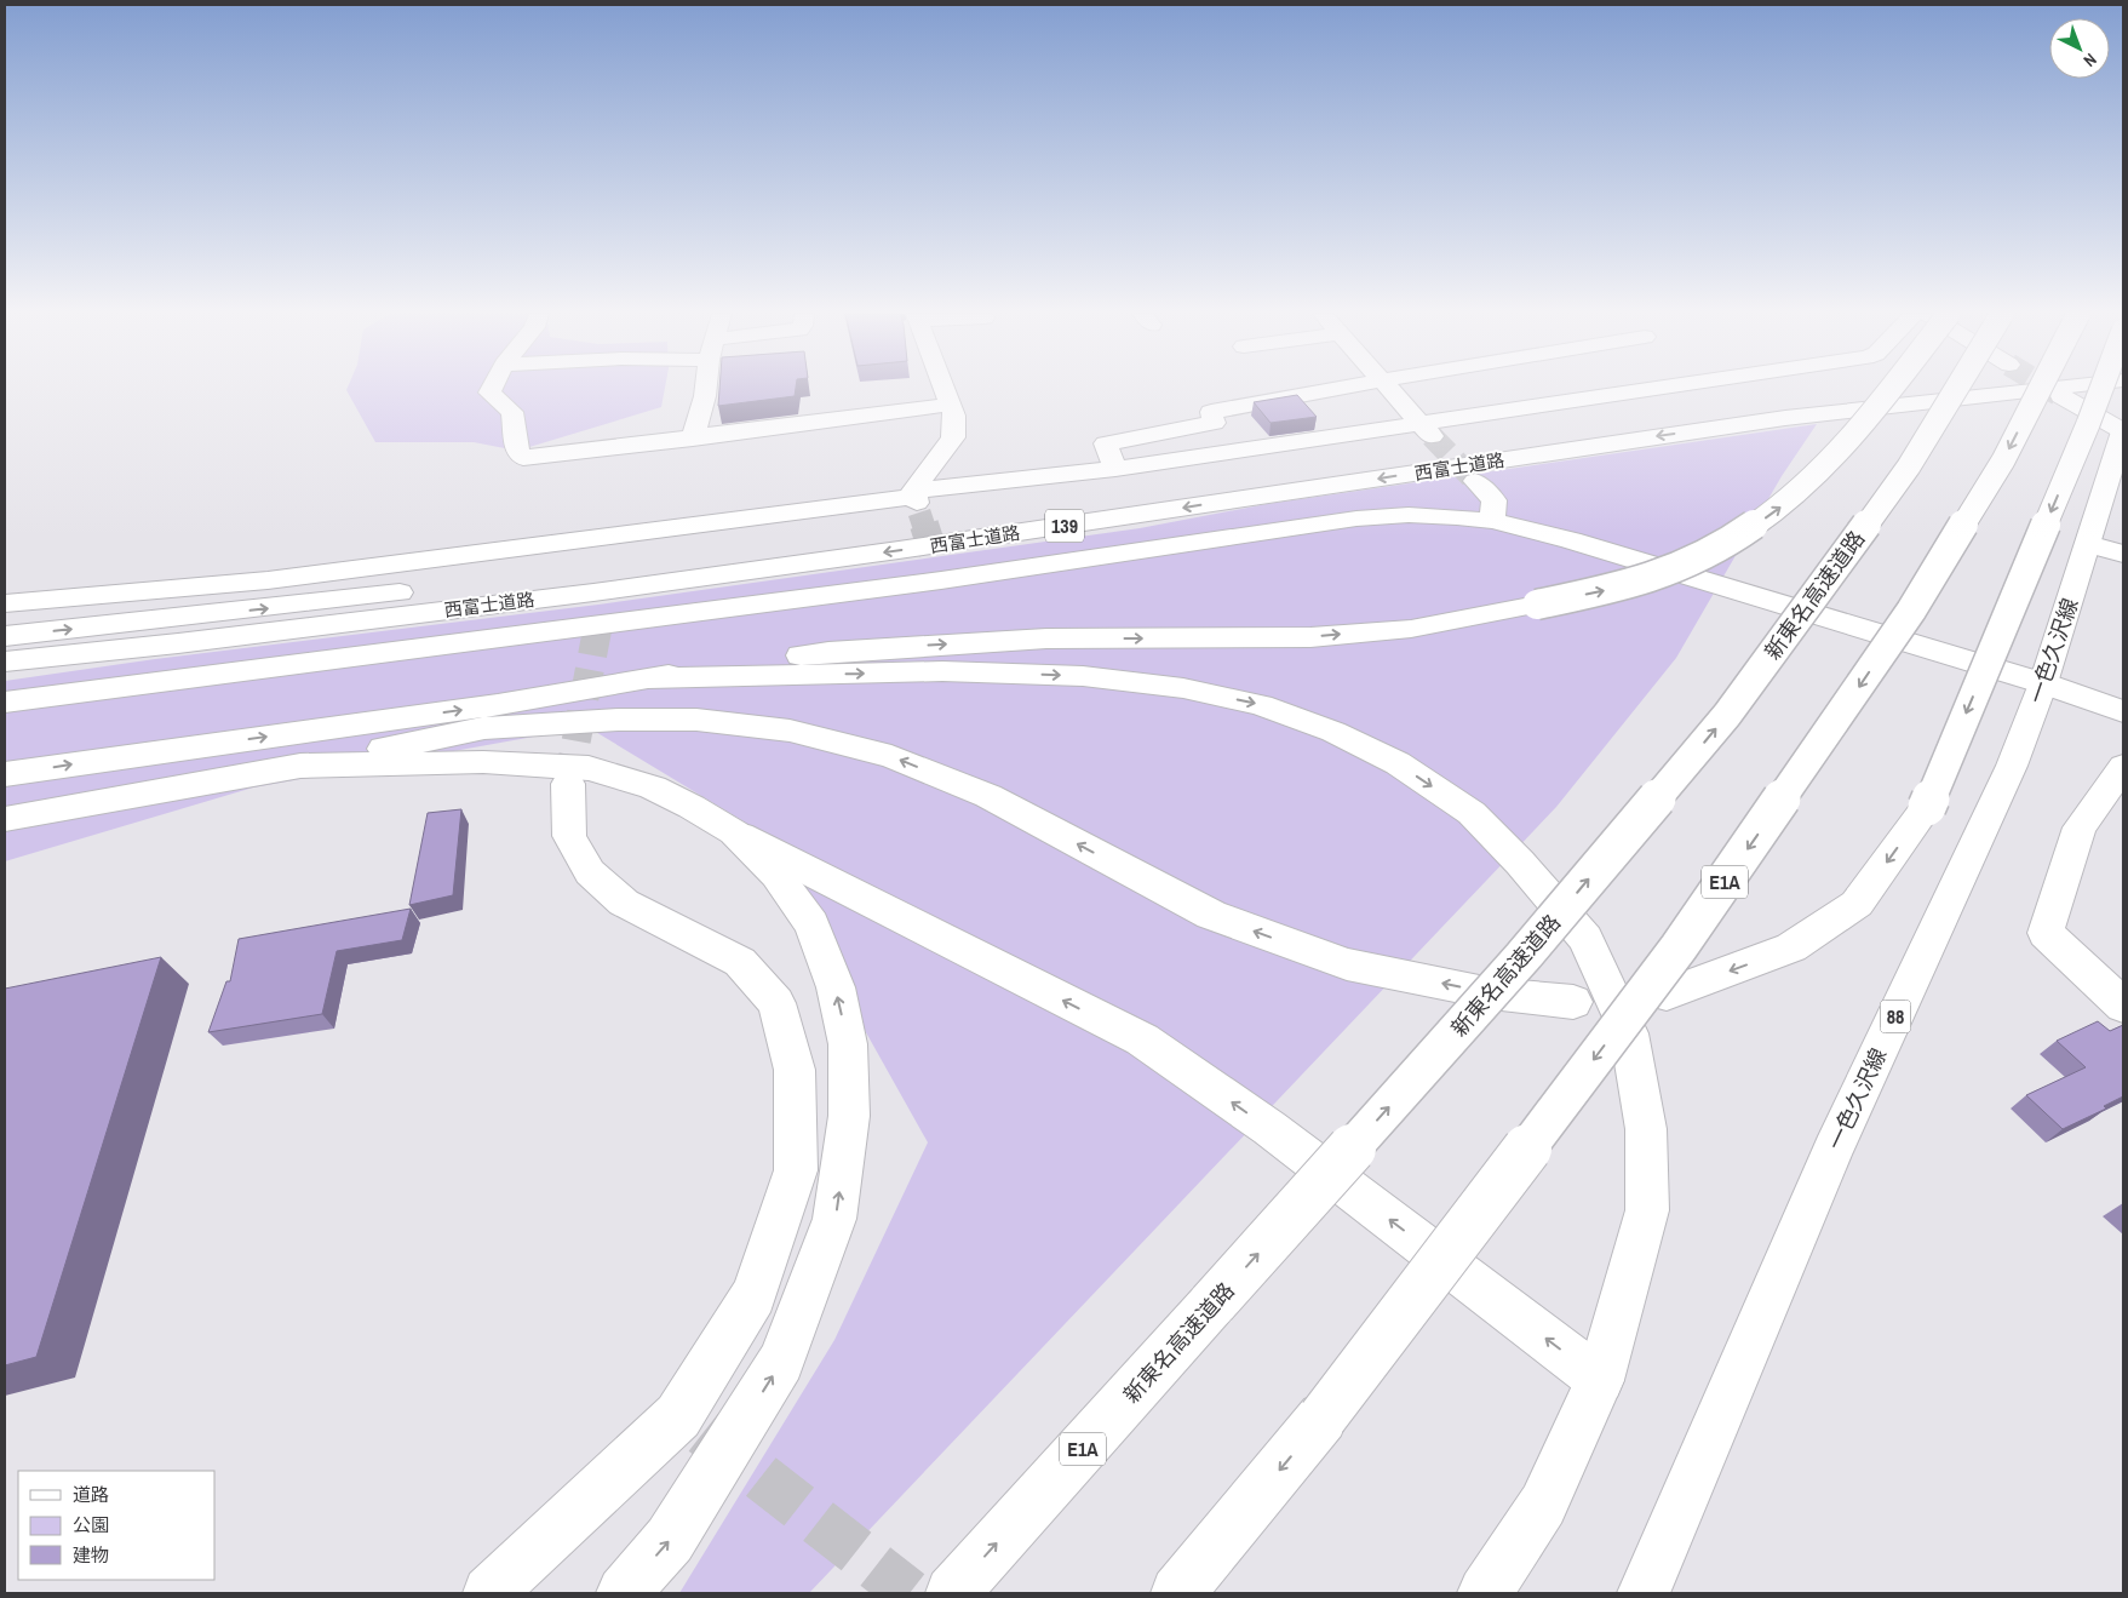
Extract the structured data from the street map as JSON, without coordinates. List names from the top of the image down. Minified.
{"streets":{"main road":["西富士道路","139","新東名高速道路","一色久沢線","E1A","88"]},"legend":["道路","公園","建物"],"north":"bottom right"}
